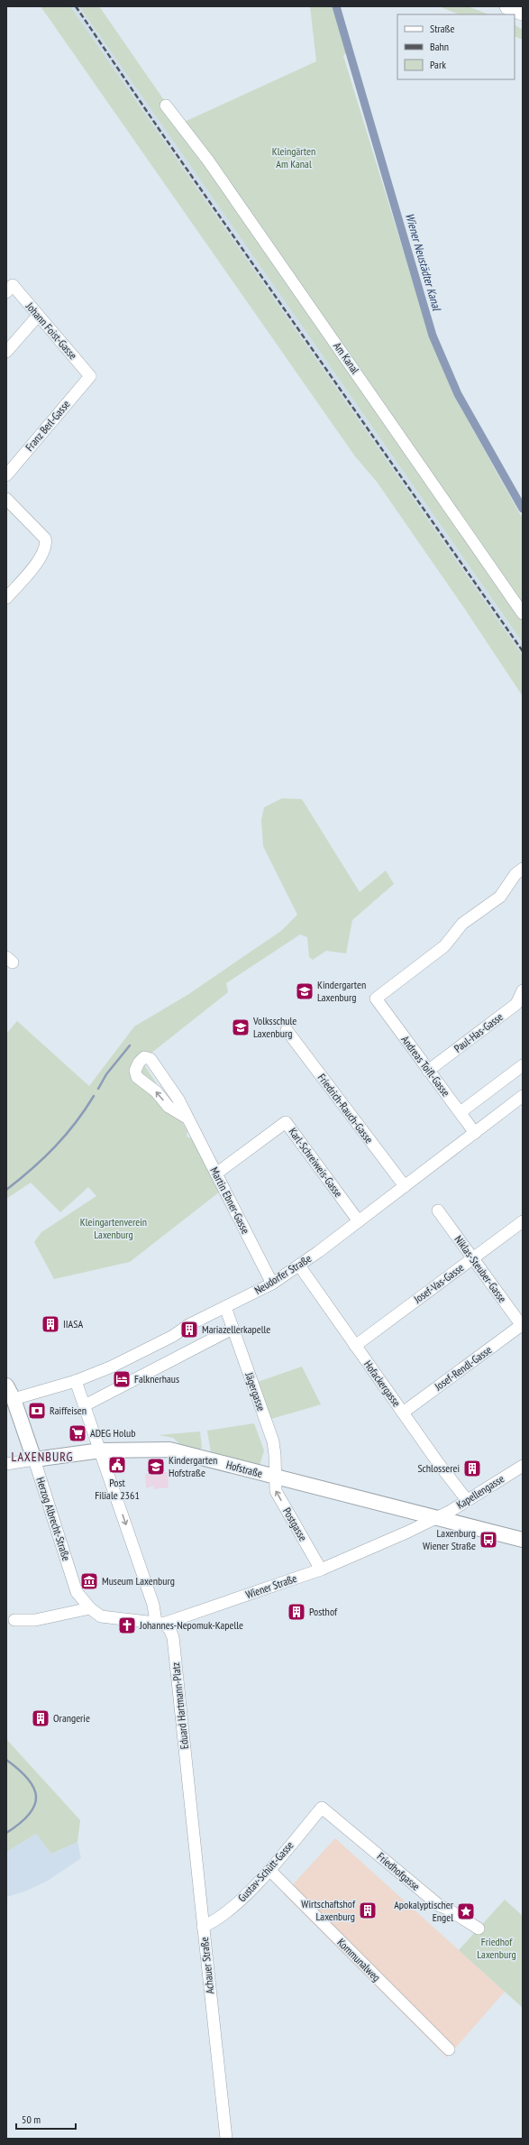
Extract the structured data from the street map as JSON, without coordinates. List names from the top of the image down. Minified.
{"streets":{"main road":["Hofstraße","Herzog Albrecht-Straße"],"street":["Johann Foist-Gasse","Am Kanal","Franz Berl-Gasse","Paul-Has-Gasse","Andreas Toifl-Gasse","Friedrich-Rauch-Gasse","Karl-Schreiweis-Gasse","Martin Ebner-Gasse","Niklas-Steuber-Gasse","Neudorfer Straße","Josef-Vas-Gasse","Josef-Rendl-Gasse","Hofackergasse","Jägergasse","Kapellengasse","Postgasse","Wiener Straße","Eduard Hartmann-Platz","Gustav-Schütt-Gasse","Friedhofgasse","Kommunalweg","Achauer Straße"]},"crossings":[["Johann Foist-Gasse","Franz Berl-Gasse"],["Paul-Has-Gasse","Andreas Toifl-Gasse"],["Andreas Toifl-Gasse","Neudorfer Straße"],["Friedrich-Rauch-Gasse","Neudorfer Straße"],["Karl-Schreiweis-Gasse","Martin Ebner-Gasse"],["Karl-Schreiweis-Gasse","Neudorfer Straße"],["Martin Ebner-Gasse","Neudorfer Straße"],["Niklas-Steuber-Gasse","Josef-Vas-Gasse"],["Niklas-Steuber-Gasse","Josef-Rendl-Gasse"],["Neudorfer Straße","Hofackergasse"],["Neudorfer Straße","Jägergasse"],["Neudorfer Straße","Herzog Albrecht-Straße"],["Josef-Vas-Gasse","Hofackergasse"],["Josef-Rendl-Gasse","Hofackergasse"],["Hofackergasse","Kapellengasse"],["Jägergasse","Hofstraße"],["Jägergasse","Postgasse"],["Hofstraße","Kapellengasse"],["Hofstraße","Herzog Albrecht-Straße"],["Hofstraße","Postgasse"],["Hofstraße","Wiener Straße"],["Kapellengasse","Wiener Straße"],["Herzog Albrecht-Straße","Wiener Straße"],["Postgasse","Wiener Straße"],["Wiener Straße","Eduard Hartmann-Platz"],["Eduard Hartmann-Platz","Achauer Straße"],["Gustav-Schütt-Gasse","Friedhofgasse"],["Gustav-Schütt-Gasse","Kommunalweg"],["Gustav-Schütt-Gasse","Achauer Straße"]],"one_way":["Postgasse"],"districts":["LAXENBURG"],"water":["Wiener Neustädter Kanal"],"parks":["Kleingärten Am Kanal","Kleingartenverein Laxenburg","Friedhof Laxenburg"],"places":{"school or university":["Kindergarten Laxenburg","Volksschule Laxenburg","Kindergarten Hofstraße"],"building":["IIASA","Mariazellerkapelle","Schlosserei","Posthof","Orangerie","Wirtschaftshof Laxenburg"],"hotel":["Falknerhaus"],"bank":["Raiffeisen"],"supermarket":["ADEG Holub"],"public building":["Post Filiale 2361"],"bus stop":["Laxenburg Wiener Straße"],"museum":["Museum Laxenburg"],"church":["Johannes-Nepomuk-Kapelle"],"place":["Apokalyptischer Engel"]},"legend":["Straße","Bahn","Park"],"scale_bar":"50 m"}
